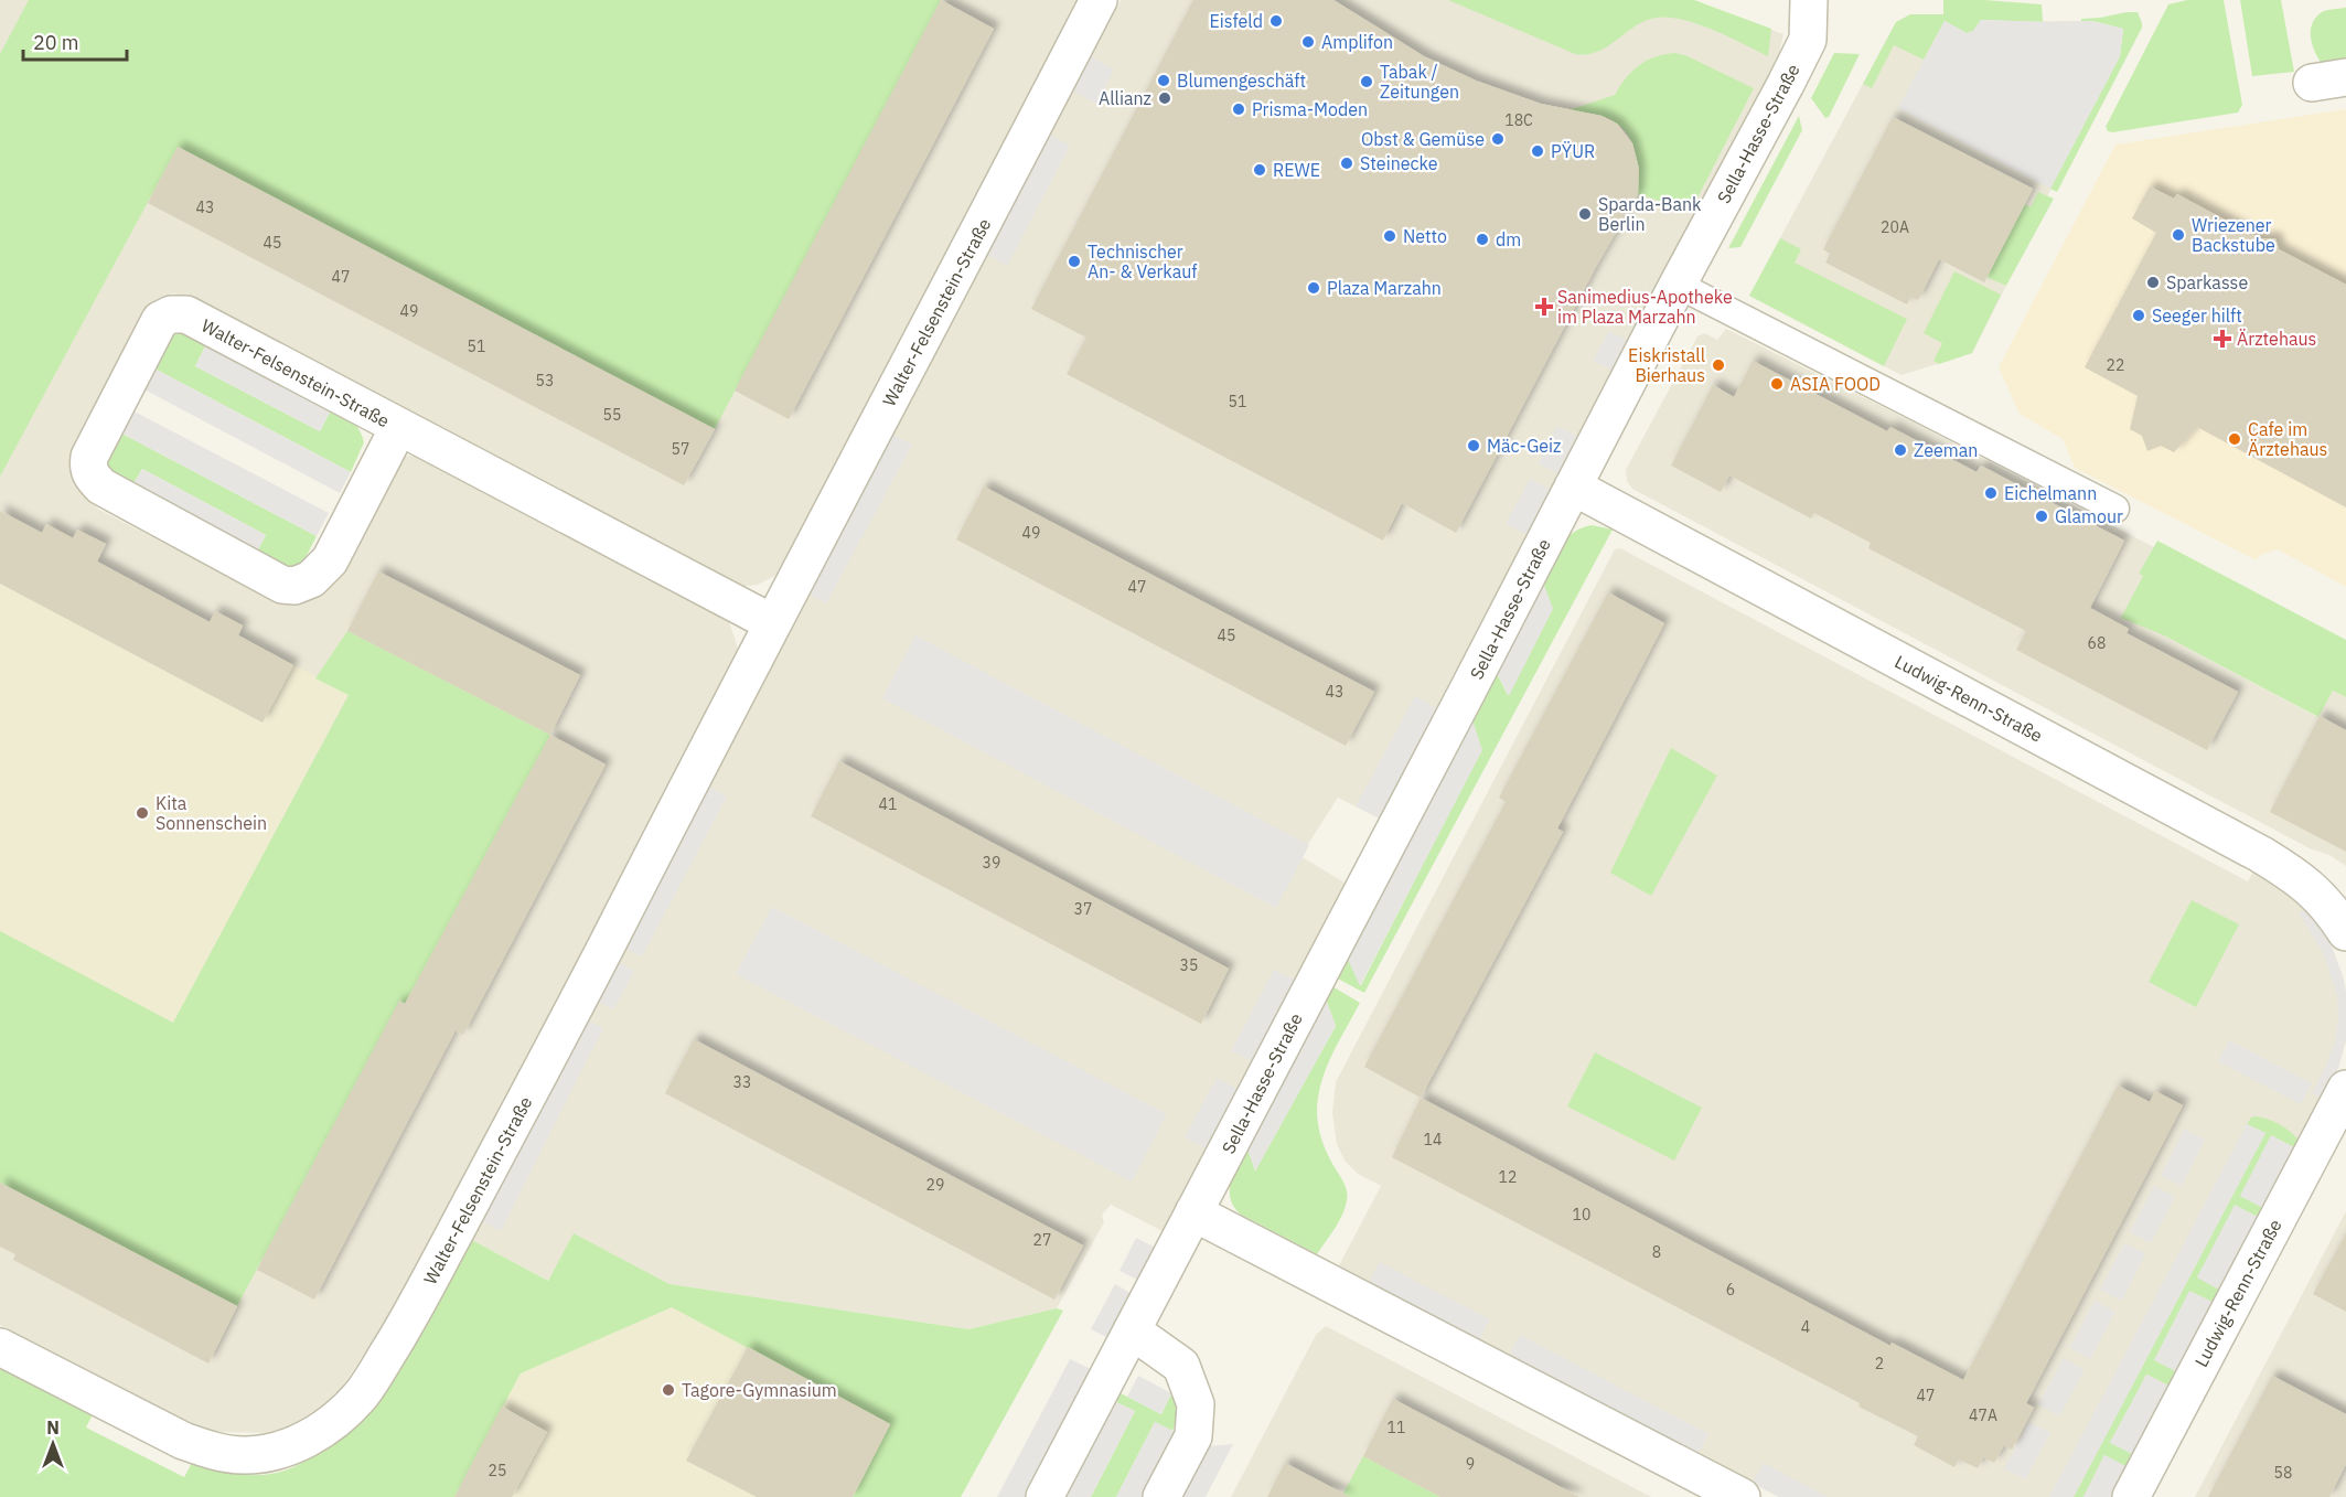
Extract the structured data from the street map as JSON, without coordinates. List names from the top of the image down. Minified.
{"streets":{"street":["Sella-Hasse-Straße","Walter-Felsenstein-Straße","Ludwig-Renn-Straße"]},"crossings":[["Sella-Hasse-Straße","Ludwig-Renn-Straße"]],"places":{"other":["Eisfeld","Amplifon","Blumengeschäft","Tabak / Zeitungen","Allianz","Prisma-Moden","Obst & Gemüse","PŸUR","Steinecke","REWE","Sparda-Bank Berlin","Wriezener Backstube","Netto","dm","Technischer An- & Verkauf","Sparkasse","Plaza Marzahn","Seeger hilft","Eiskristall Bierhaus","ASIA FOOD","Cafe im Ärztehaus","Mäc-Geiz","Zeeman","Eichelmann","Glamour","Kita Sonnenschein","Tagore-Gymnasium"],"health":["Sanimedius-Apotheke im Plaza Marzahn","Ärztehaus"]},"house_numbers":["18C","43","20A","45","47","49","51","22","53","51","55","57","49","47","45","68","43","41","39","37","35","33","14","12","29","10","27","8","6","4","2","47","47A","11","9","25","58"],"scale_bar":"20 m","north":"top"}
